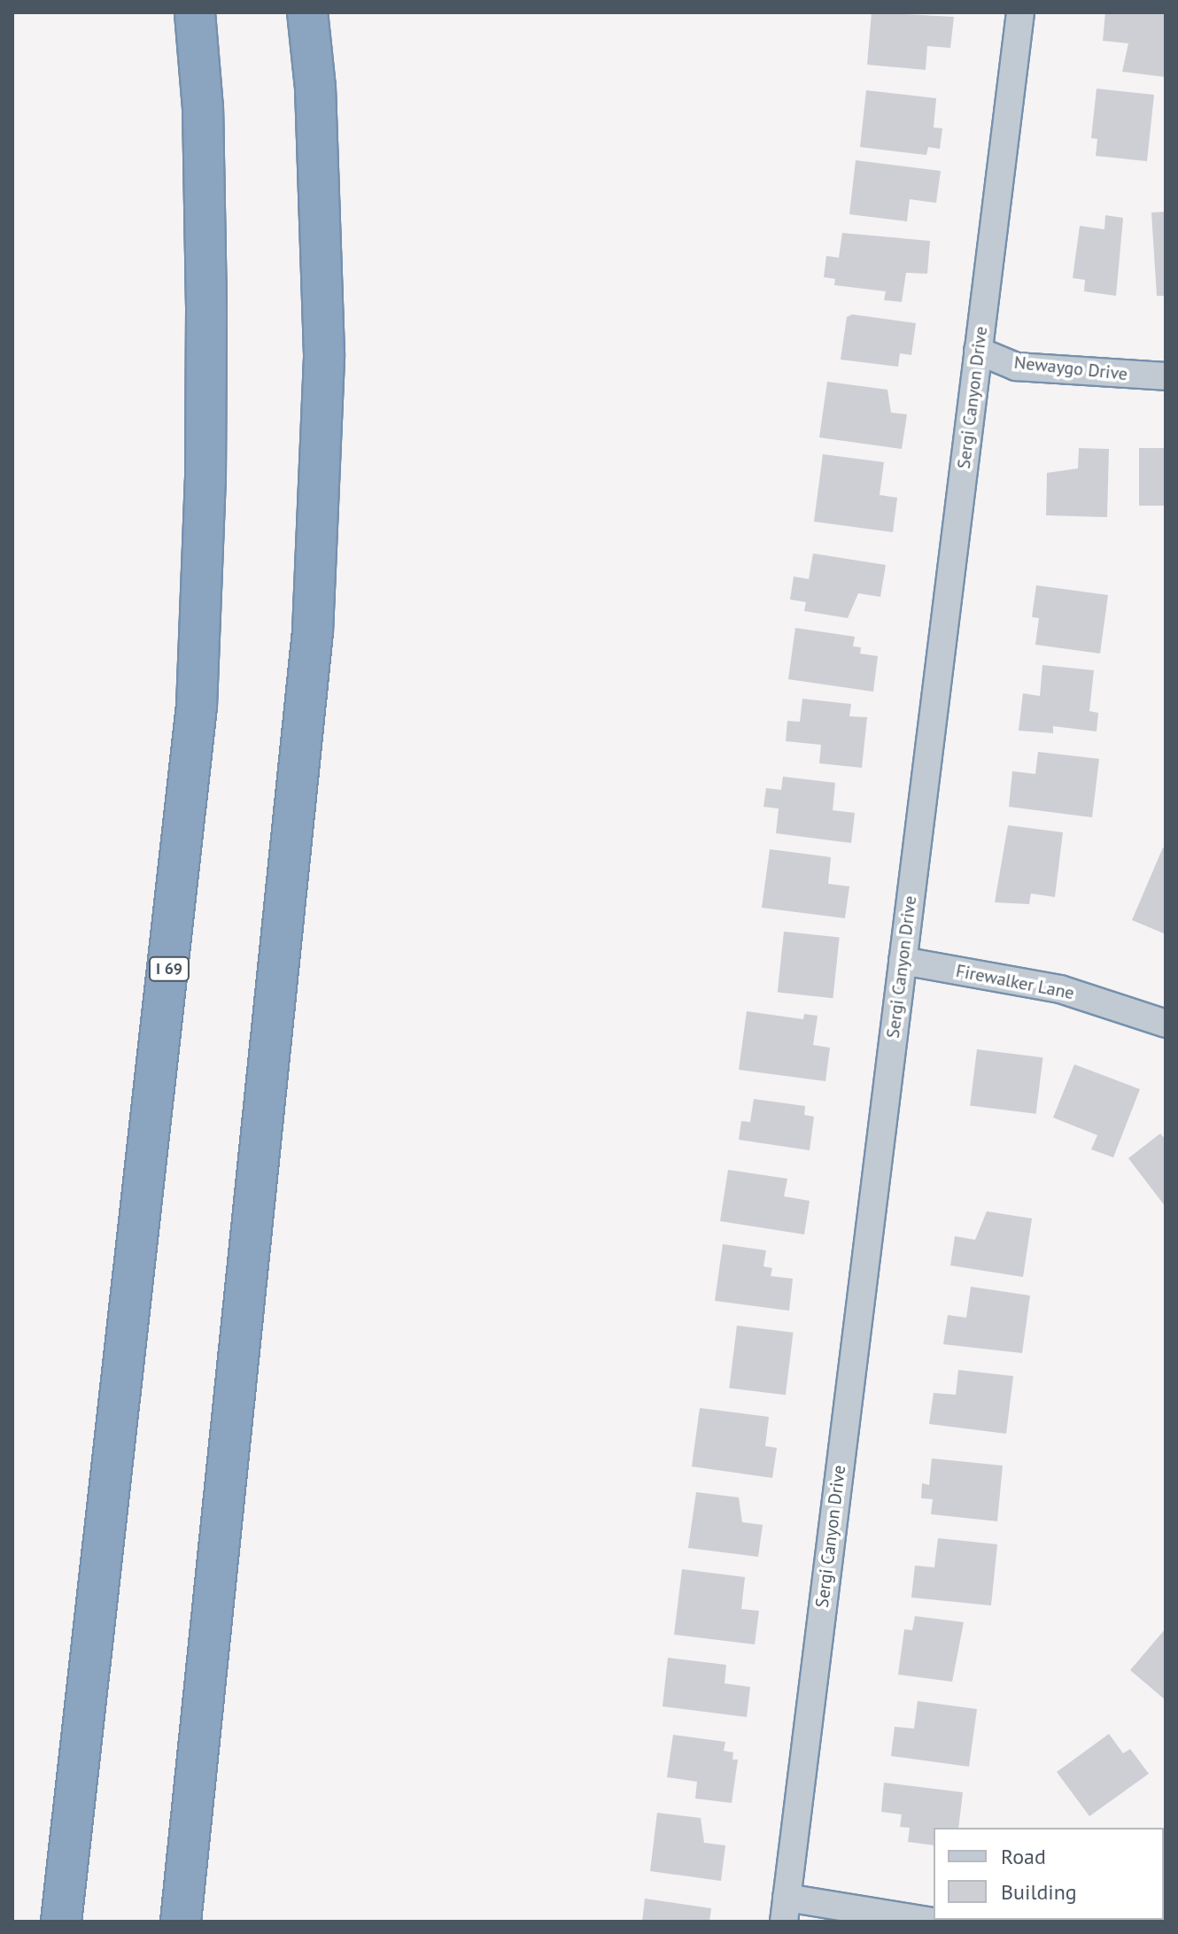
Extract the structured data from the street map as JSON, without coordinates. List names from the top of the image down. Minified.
{"streets":{"highway":["I 69"],"street":["Newaygo Drive","Sergi Canyon Drive","Firewalker Lane"]},"crossings":[["Newaygo Drive","Sergi Canyon Drive"],["Sergi Canyon Drive","Firewalker Lane"]],"legend":["Road","Building"]}
